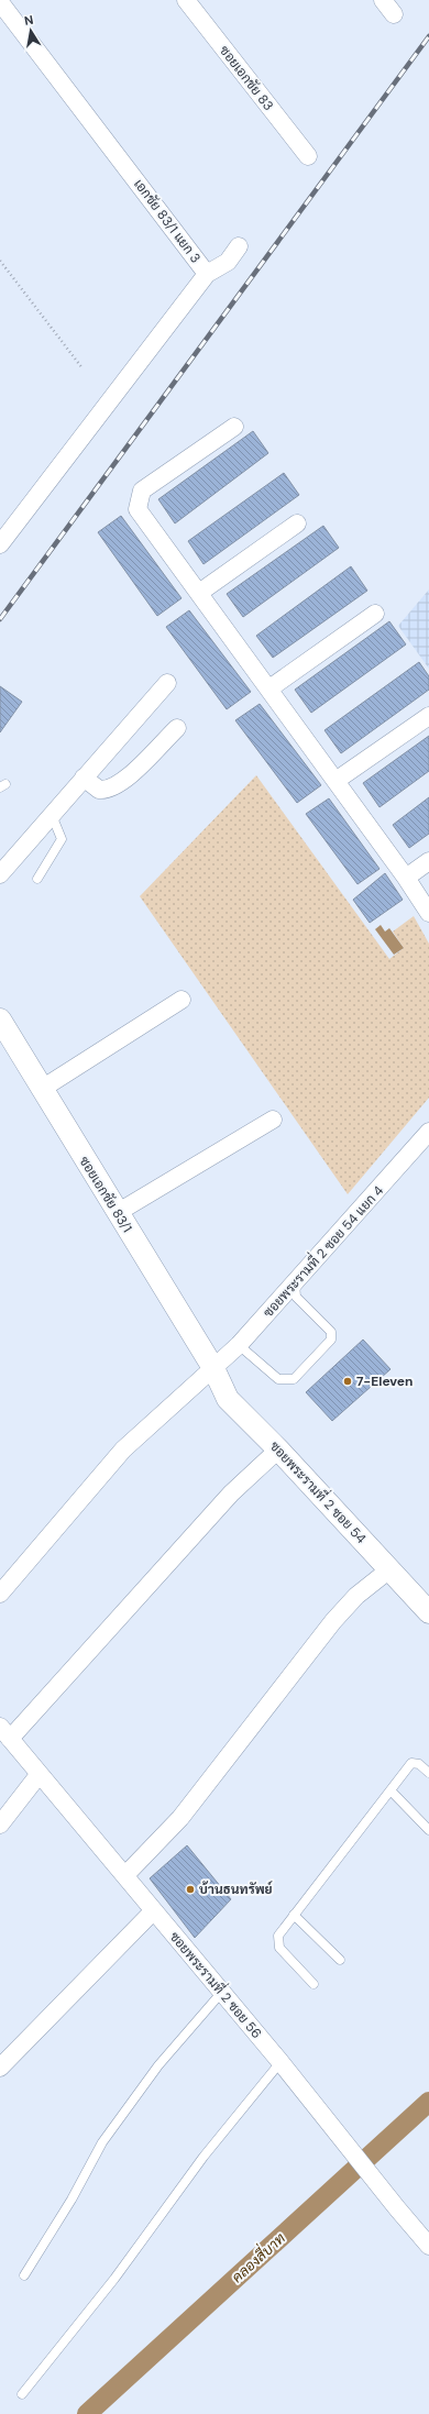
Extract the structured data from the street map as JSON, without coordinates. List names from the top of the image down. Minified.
{"streets":{"street":["ซอยเอกชัย 83","เอกชัย 83/1 แยก 3","ซอยเอกชัย 83/1","ซอยพระรามที่ 2 ซอย 54 แยก 4","ซอยพระรามที่ 2 ซอย 54","ซอยพระรามที่ 2 ซอย 56"]},"crossings":[["ซอยเอกชัย 83/1","ซอยพระรามที่ 2 ซอย 54 แยก 4"],["ซอยเอกชัย 83/1","ซอยพระรามที่ 2 ซอย 54"],["ซอยพระรามที่ 2 ซอย 54 แยก 4","ซอยพระรามที่ 2 ซอย 54"]],"water":["คลองสี่บาท"],"places":["7-Eleven","บ้านธนทรัพย์"],"north":"top"}
